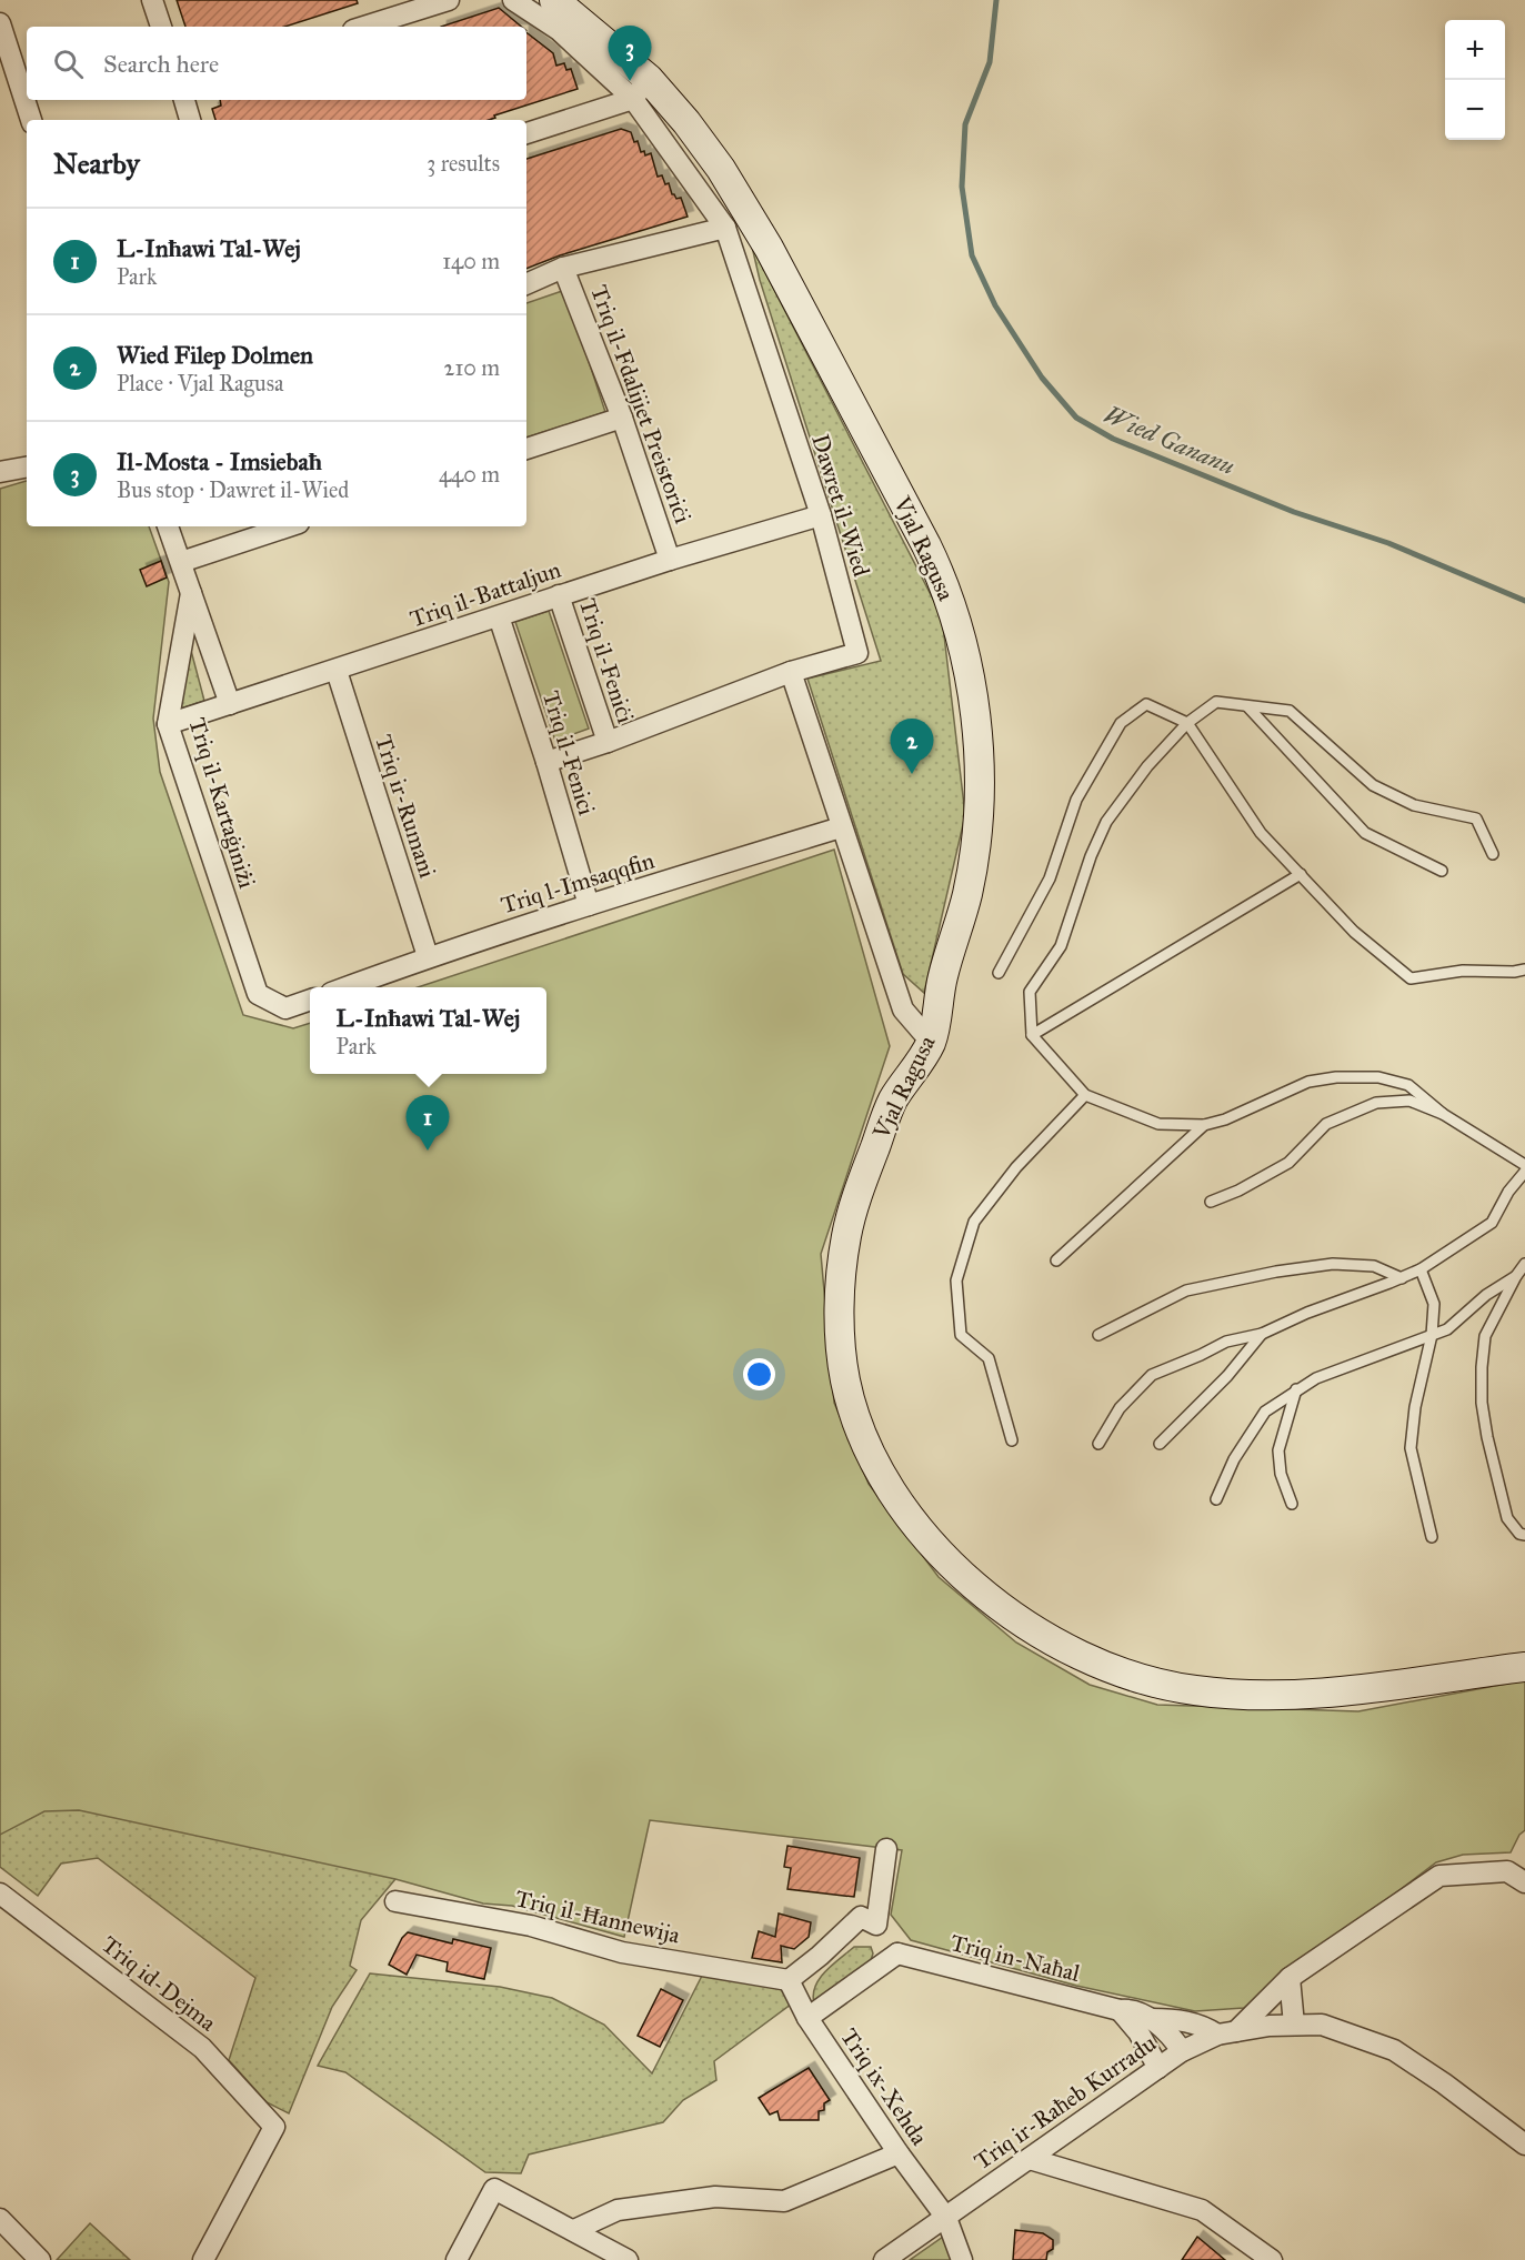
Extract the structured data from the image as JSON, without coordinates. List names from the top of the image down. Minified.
{"streets":{"main road":["Vjal Ragusa"],"street":["Triq il-Fdalijiet Preistoriċi","Dawret il-Wied","Triq il-Battaljun","Triq il-Feniċi","Triq il-Fenici","Triq il-Kartaġiniżi","Triq ir-Rumani","Triq l-Imsaqqfin","Triq il-Ħannewija","Triq in-Naħal","Triq id-Dejma","Triq ix-Xehda","Triq ir-Raħeb Kurradu"]},"crossings":[["Triq il-Fdalijiet Preistoriċi","Triq il-Battaljun"],["Dawret il-Wied","Vjal Ragusa"],["Dawret il-Wied","Triq il-Battaljun"],["Triq il-Battaljun","Triq il-Feniċi"],["Triq il-Battaljun","Triq il-Fenici"],["Triq il-Battaljun","Triq il-Kartaġiniżi"],["Triq il-Battaljun","Triq ir-Rumani"],["Triq il-Fenici","Triq l-Imsaqqfin"],["Triq ir-Rumani","Triq l-Imsaqqfin"],["Triq il-Ħannewija","Triq ix-Xehda"],["Triq in-Naħal","Triq ir-Raħeb Kurradu"],["Triq ix-Xehda","Triq ir-Raħeb Kurradu"]],"water":["Wied Gananu"],"page":{"map_buttons":["+","−"],"pins":["3","2","1"],"search":"Search here","heading":["Nearby","3 results"],"list":[{"mark":"1","name":"L-Inħawi Tal-Wej","note":"Park","value":"140 m"},{"mark":"2","name":"Wied Filep Dolmen","note":"Place · Vjal Ragusa","value":"210 m"},{"mark":"3","name":"Il-Mosta - Imsiebaħ","note":"Bus stop · Dawret il-Wied","value":"440 m"}],"popup":["L-Inħawi Tal-Wej","Park"]}}
